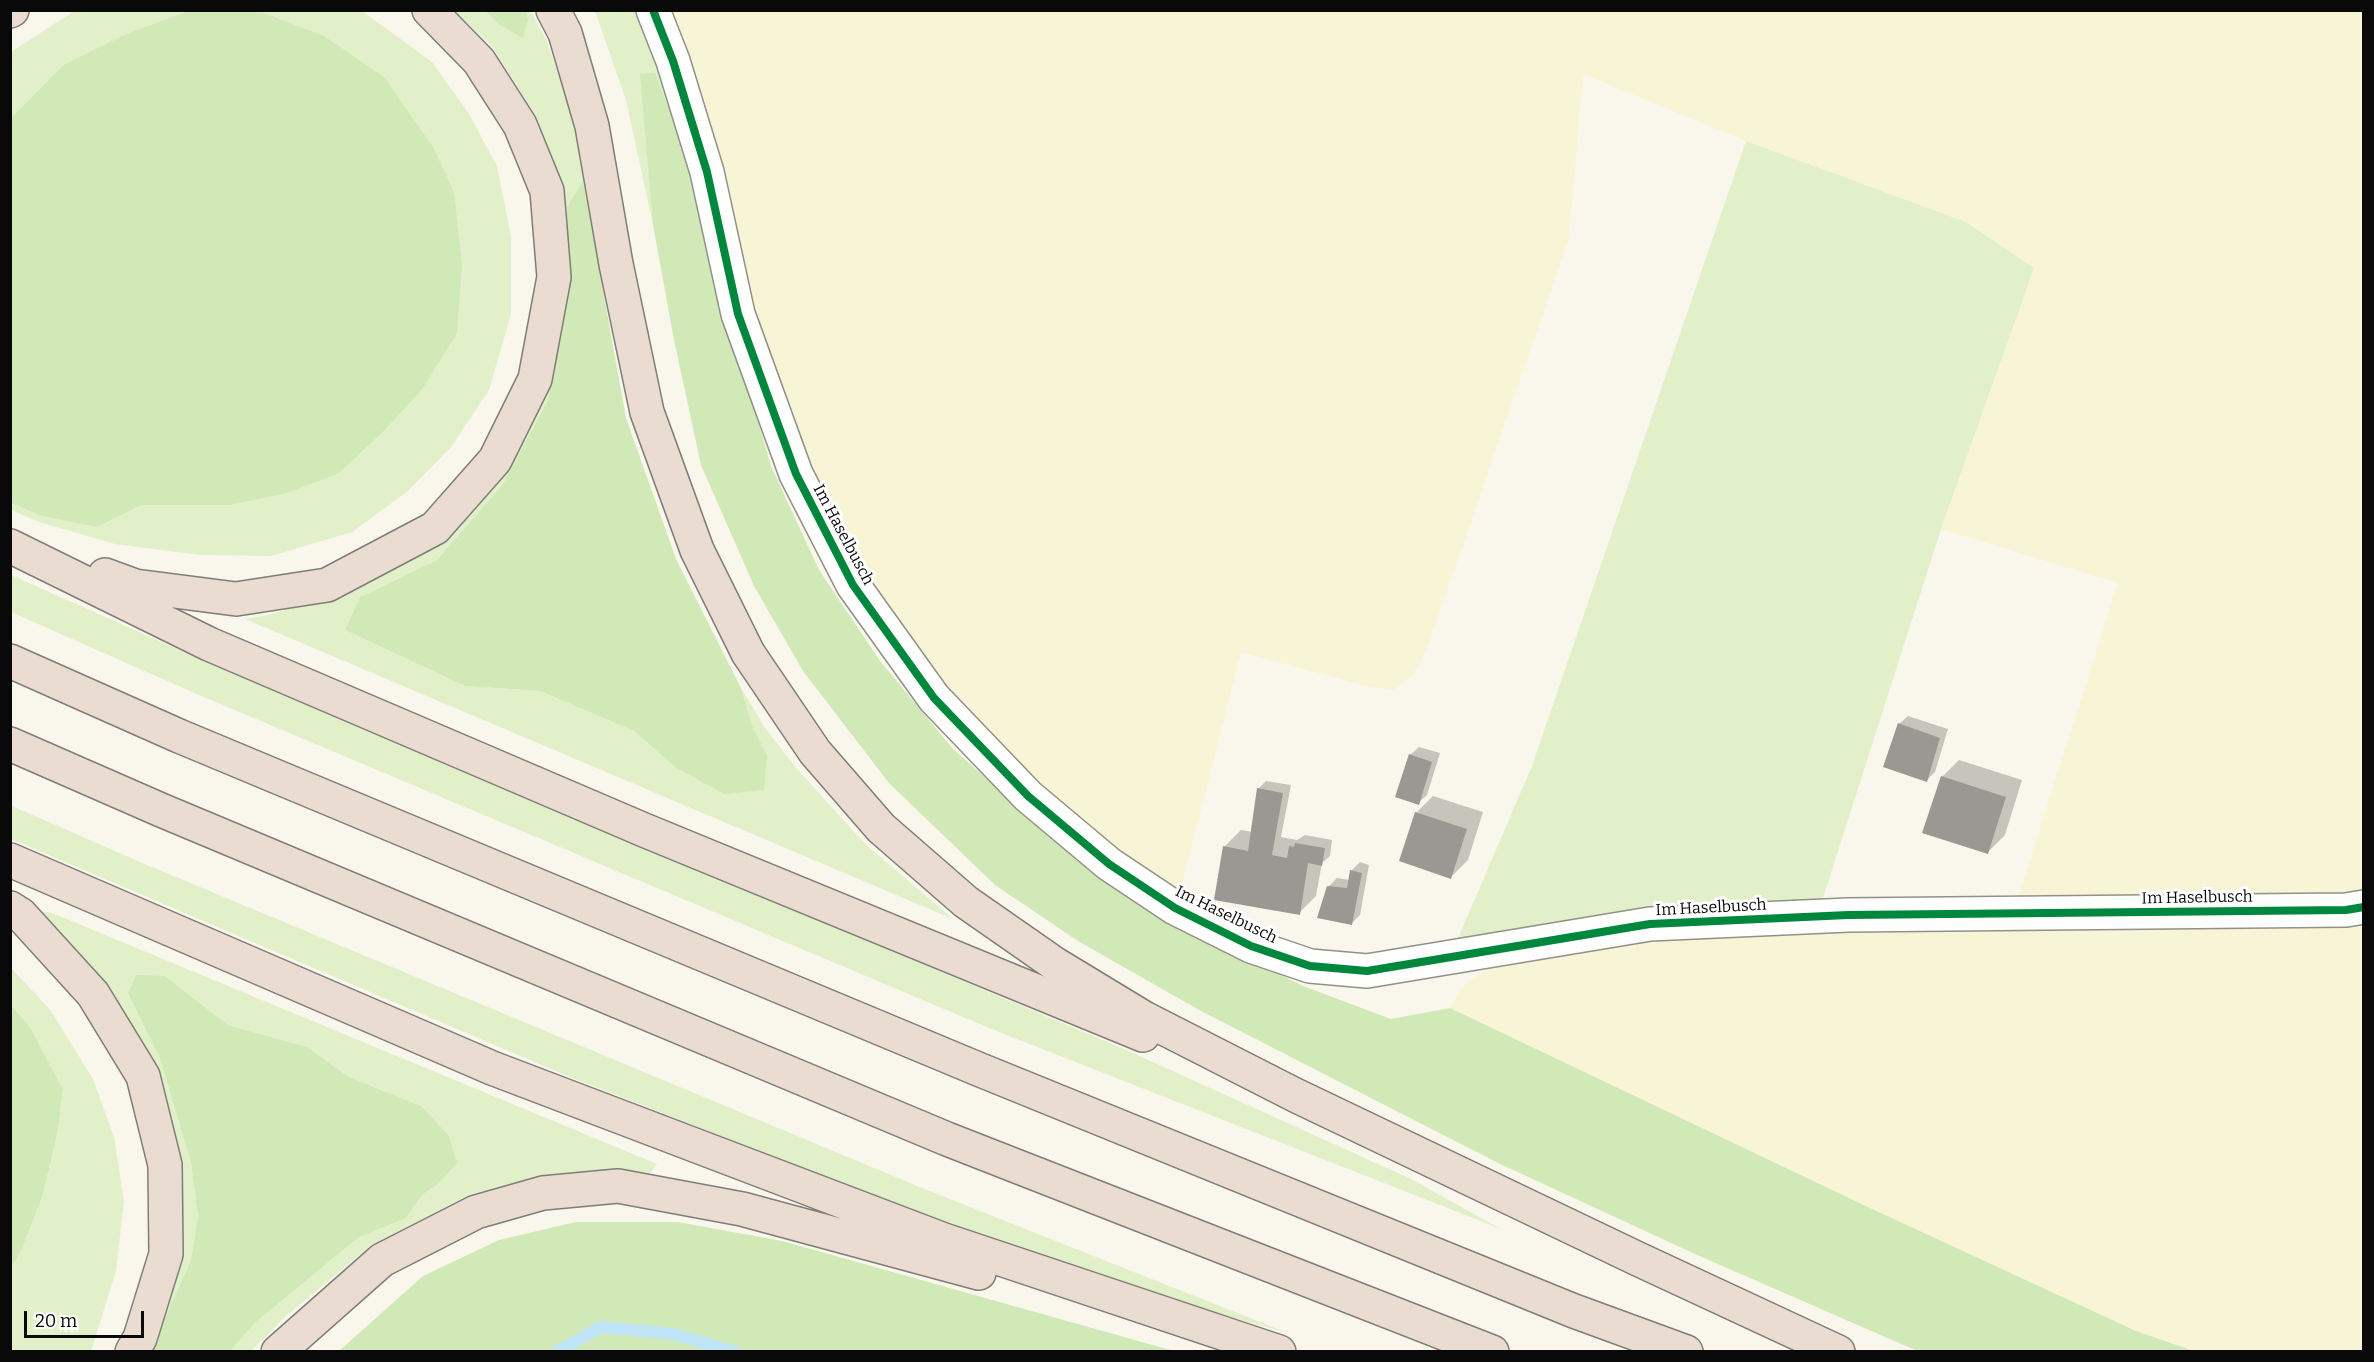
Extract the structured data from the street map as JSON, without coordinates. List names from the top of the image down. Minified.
{"streets":{"street":["Im Haselbusch"]},"scale_bar":"20 m"}
